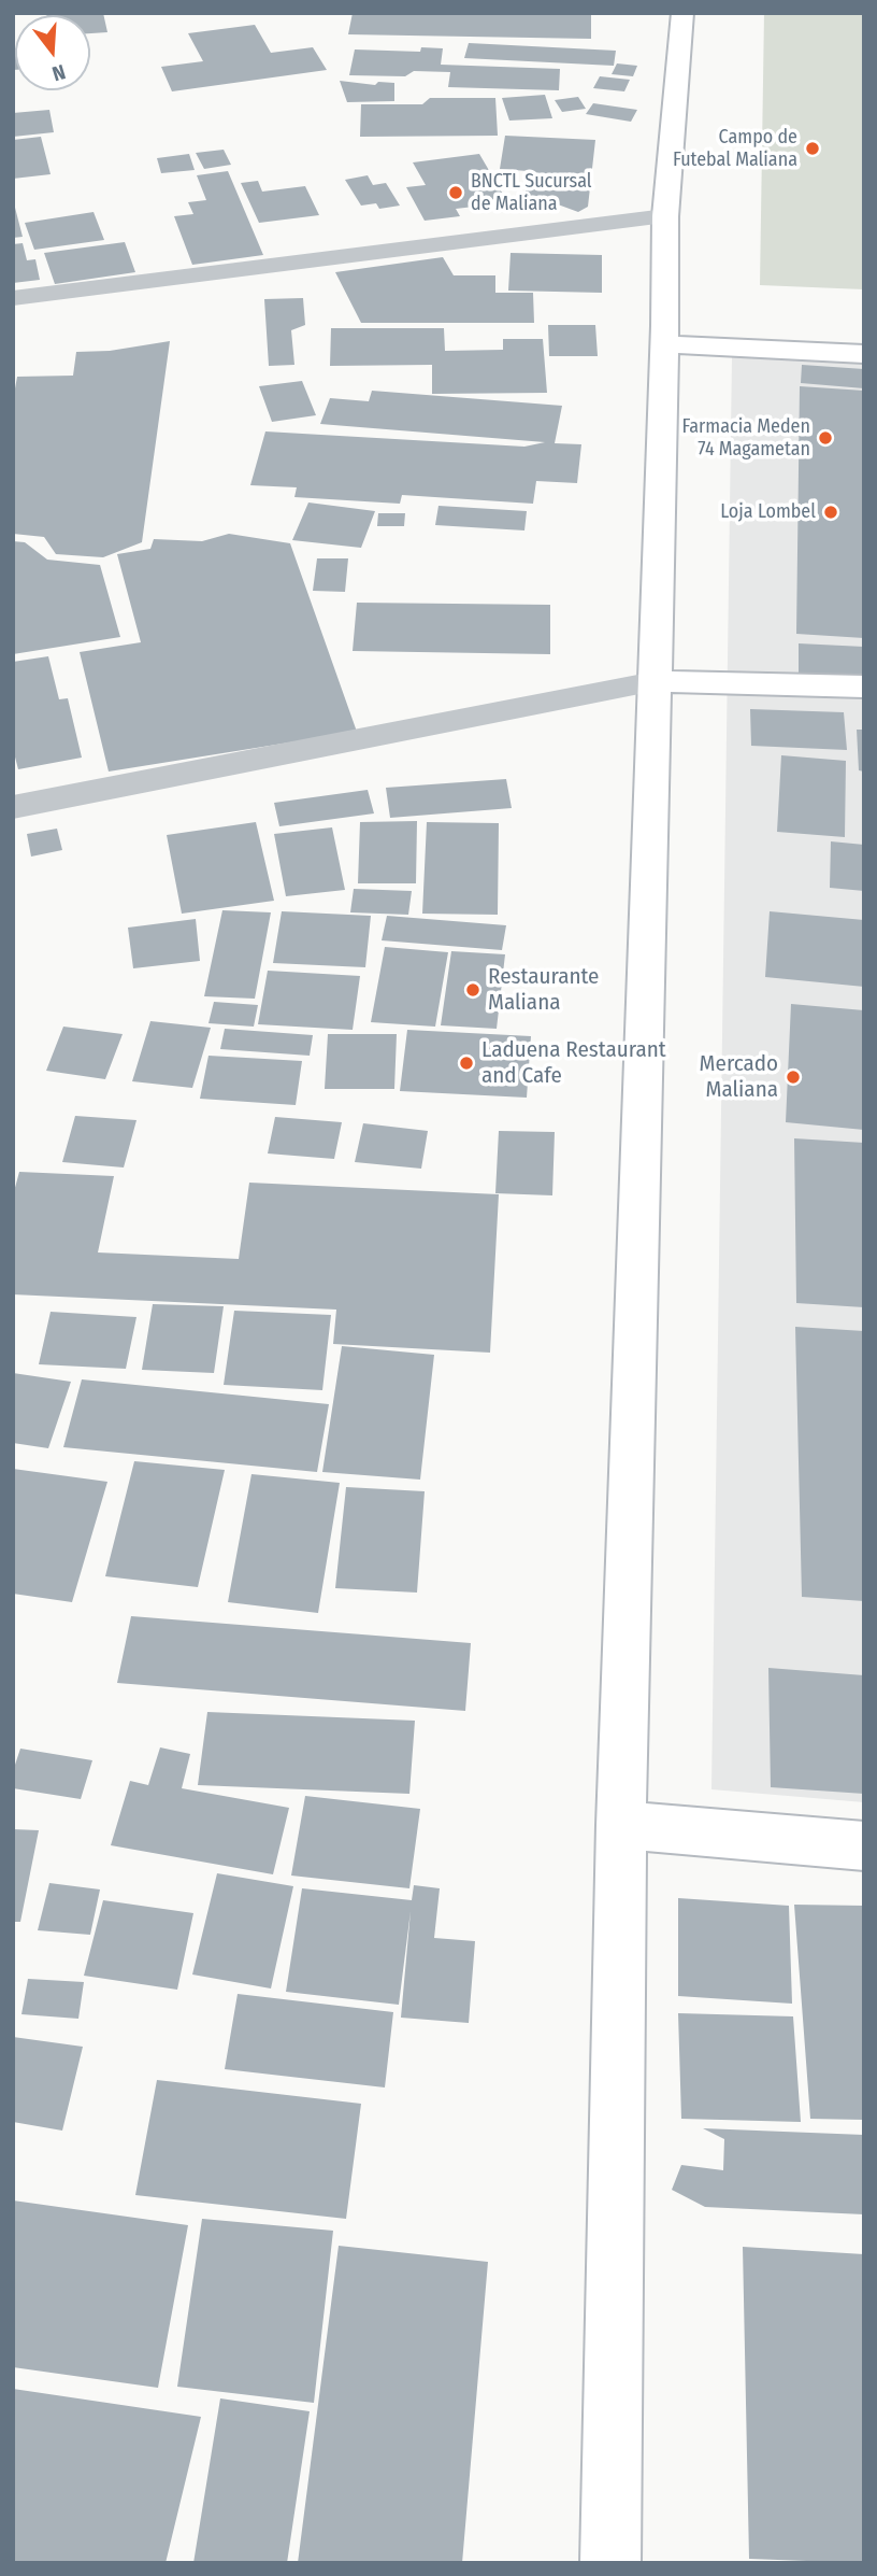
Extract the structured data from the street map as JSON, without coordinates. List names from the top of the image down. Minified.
{"places":["Campo de Futebal Maliana","BNCTL Sucursal de Maliana","Farmacia Meden 74 Magametan","Loja Lombel","Restaurante Maliana","Laduena Restaurant and Cafe","Mercado Maliana"],"north":"bottom"}
